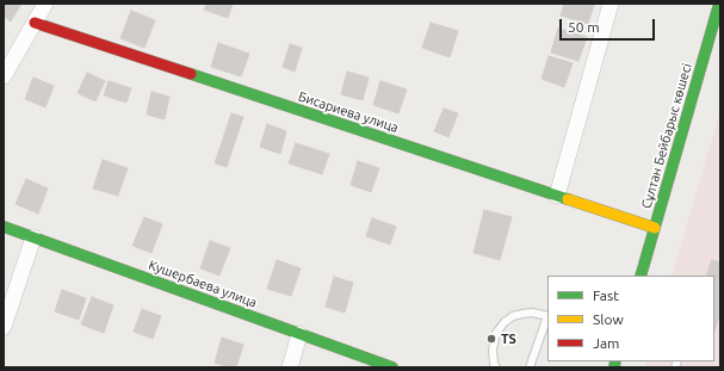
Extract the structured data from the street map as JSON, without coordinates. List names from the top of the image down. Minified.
{"streets":{"street":["Бисариева улица","Сұлтан Бейбарыс көшесі","Кушербаева улица"]},"crossings":[["Бисариева улица","Сұлтан Бейбарыс көшесі"]],"places":["TS"],"legend":["Fast","Slow","Jam"],"scale_bar":"50 m"}
